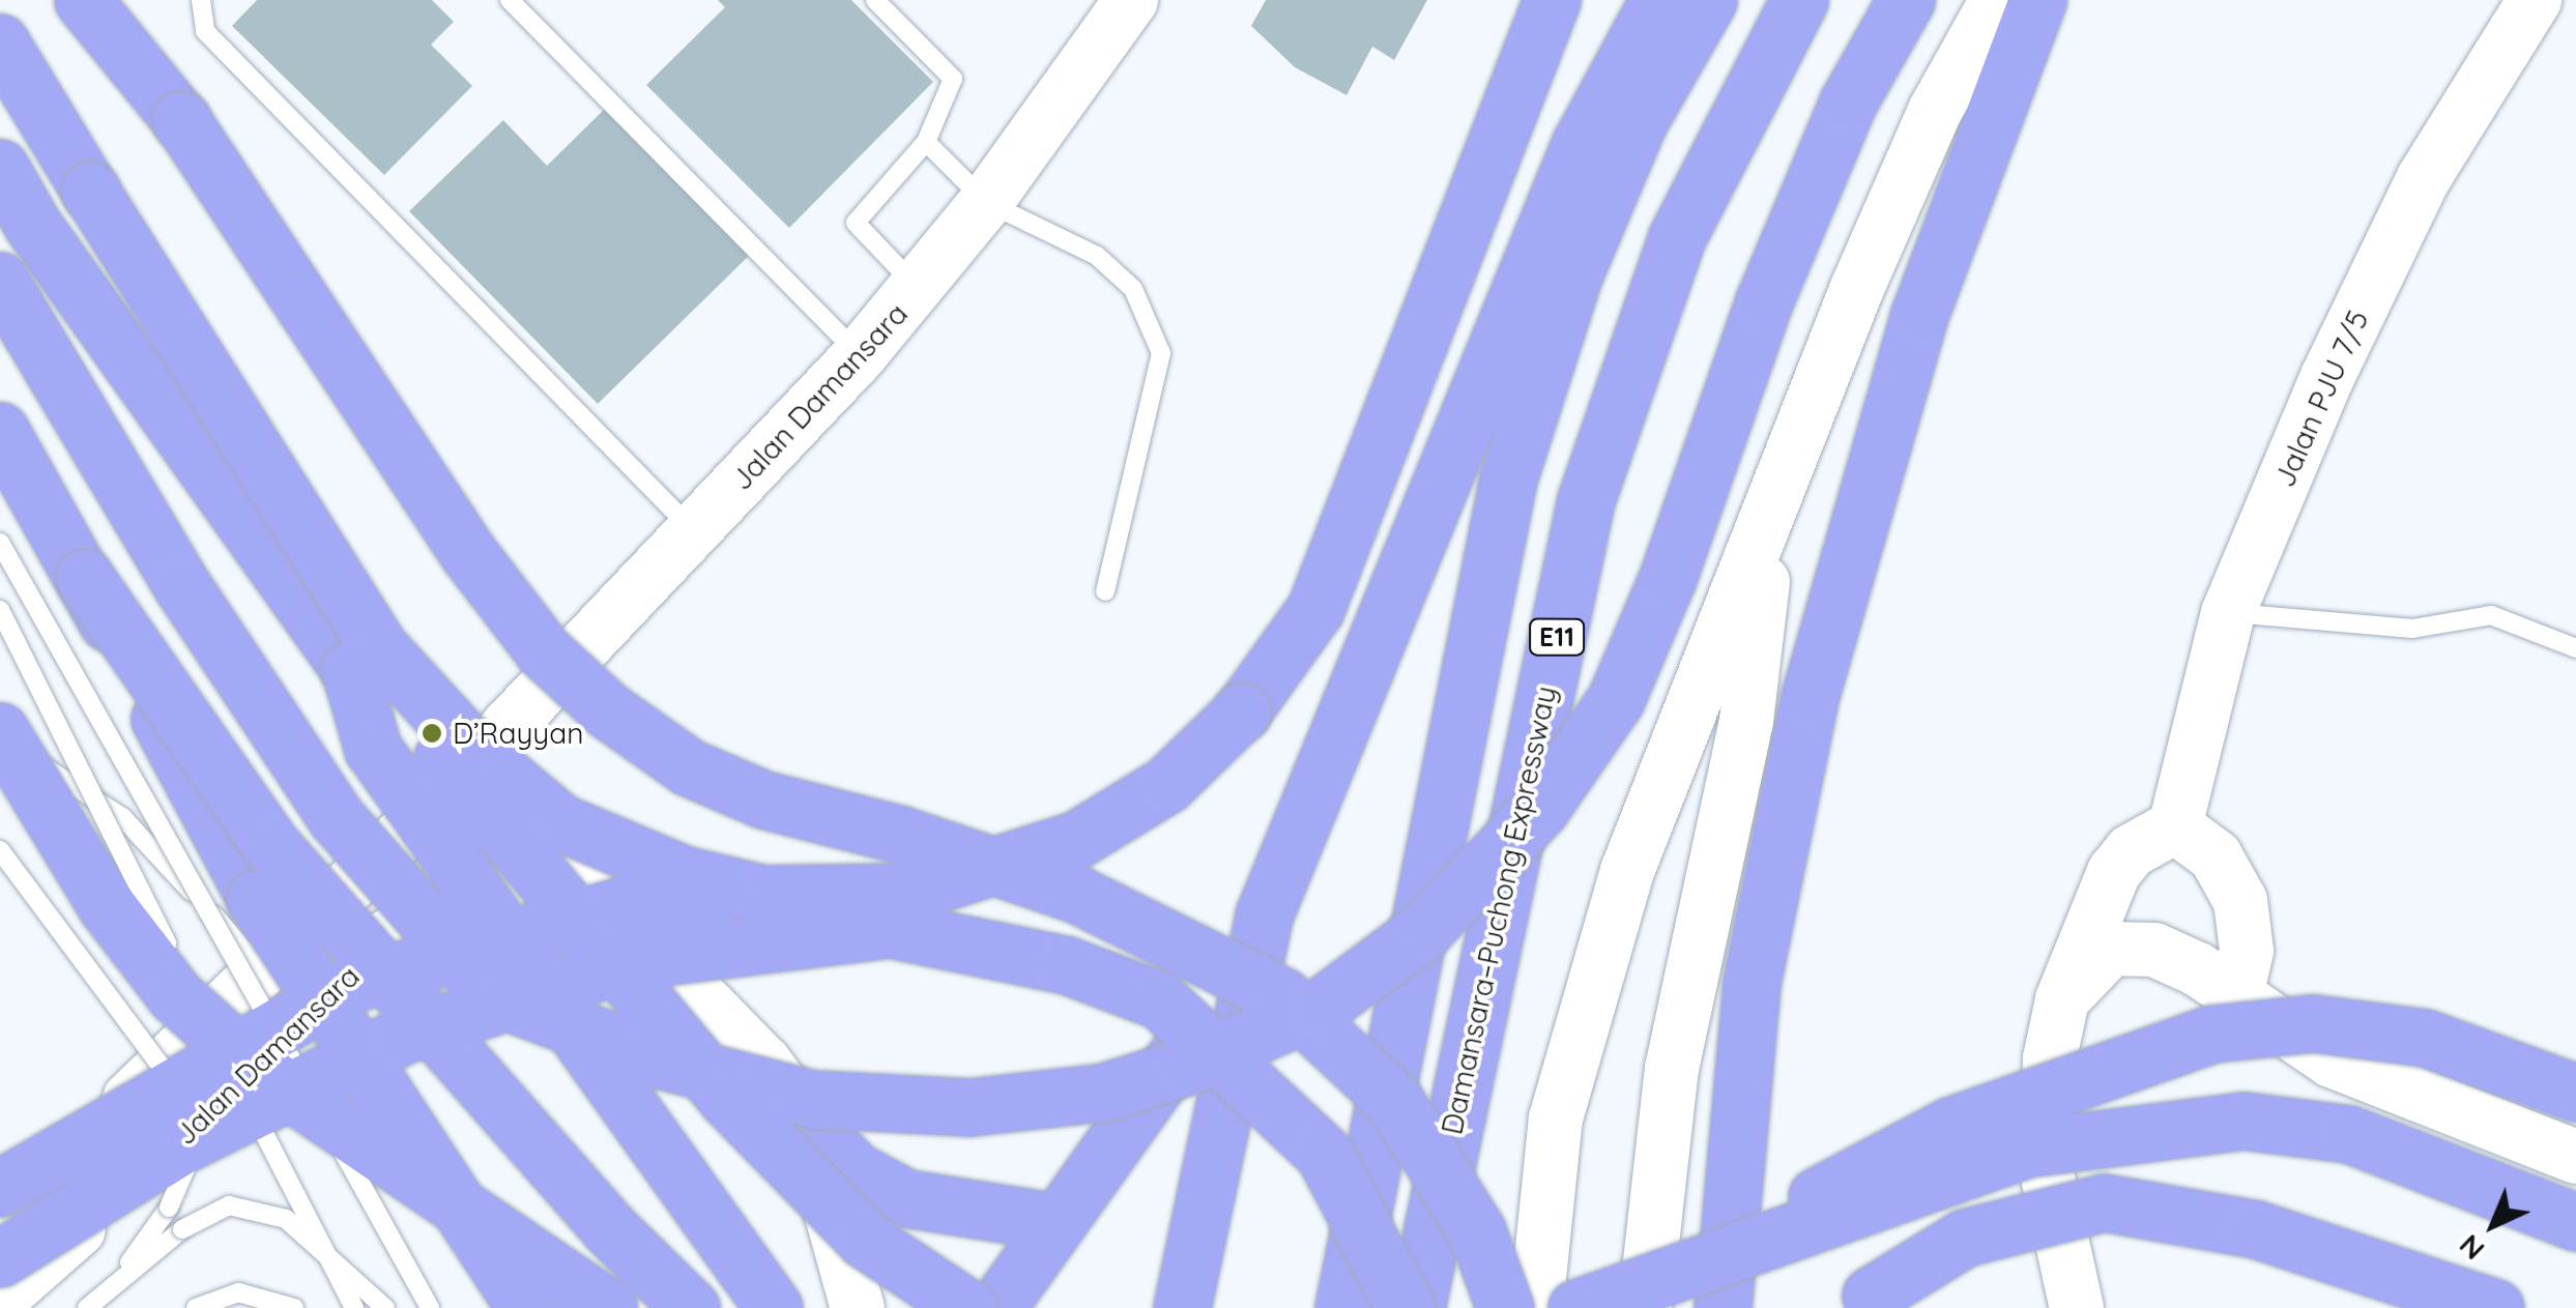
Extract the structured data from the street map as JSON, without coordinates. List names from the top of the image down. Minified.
{"streets":{"highway":["E11","Damansara–Puchong Expressway"],"street":["Jalan Damansara","Jalan PJU 7/5"]},"places":["D’Rayyan"],"north":"bottom left"}
